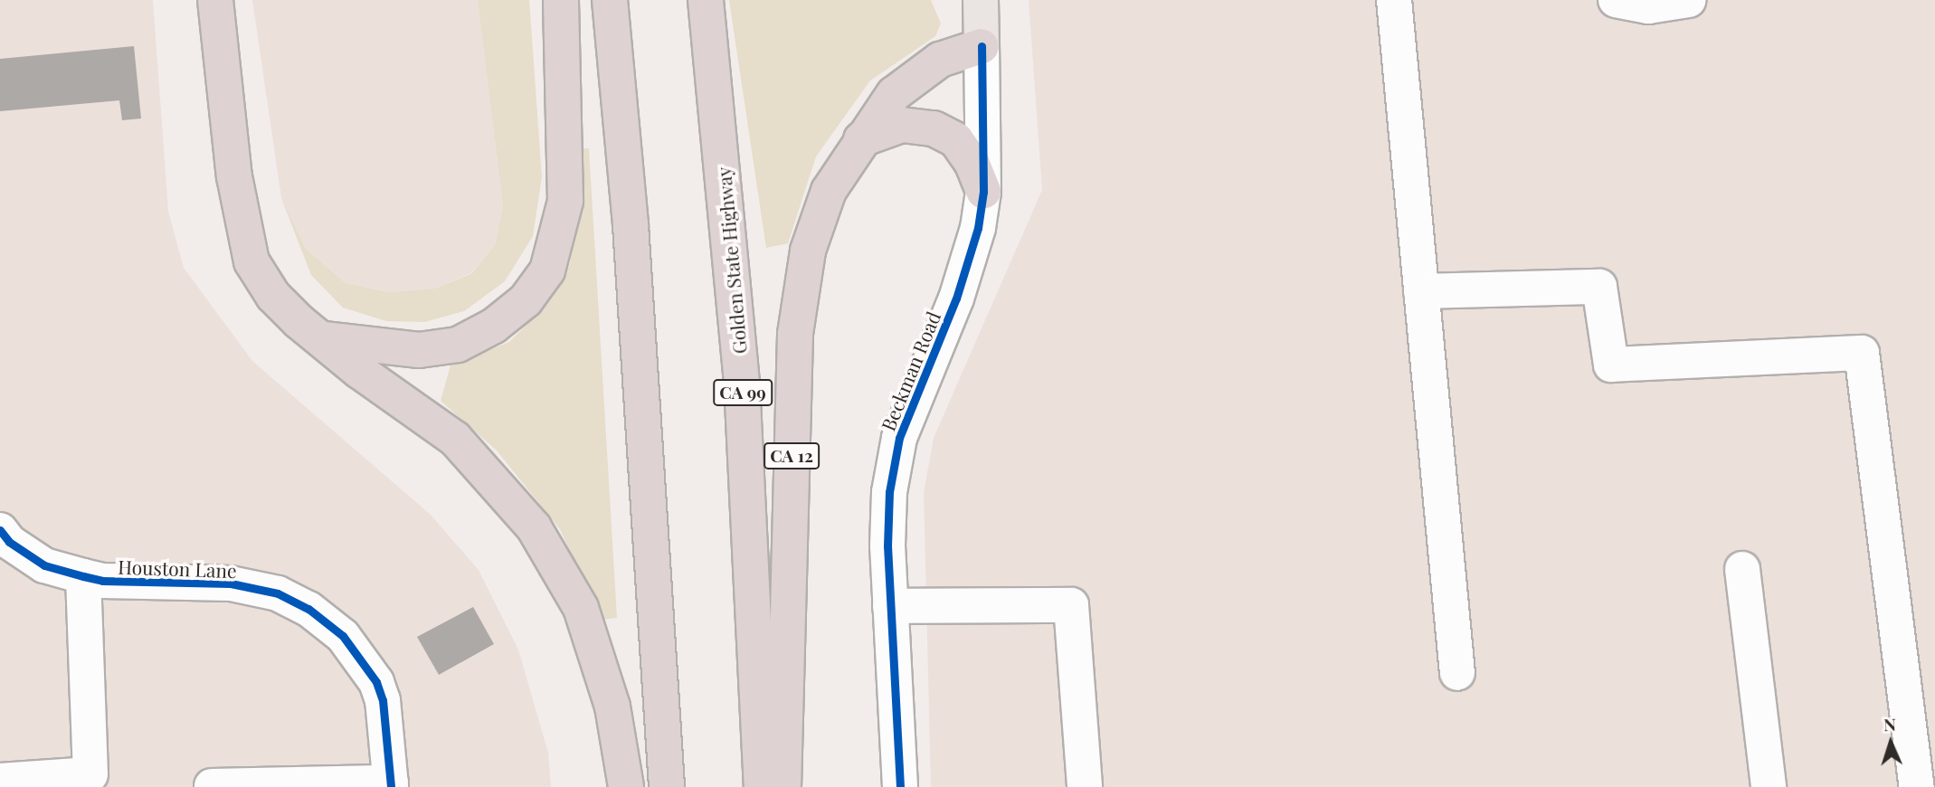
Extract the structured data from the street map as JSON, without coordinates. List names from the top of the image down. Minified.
{"streets":{"highway":["Golden State Highway","CA 99","CA 12"],"main road":["Beckman Road"],"street":["Houston Lane"]},"crossings":[["Beckman Road","CA 12"]],"north":"top"}
